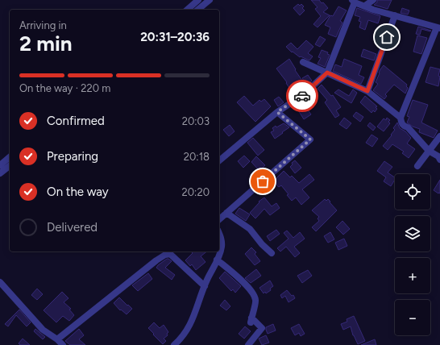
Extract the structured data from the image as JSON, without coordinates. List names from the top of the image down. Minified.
{"page":{"heading":["2 min","Arriving in","20:31–20:36"],"bar":"On the way · 220 m","list":[["Confirmed","20:03"],["Preparing","20:18"],["On the way","20:20"],"Delivered"],"map_buttons":["+","−"]}}
